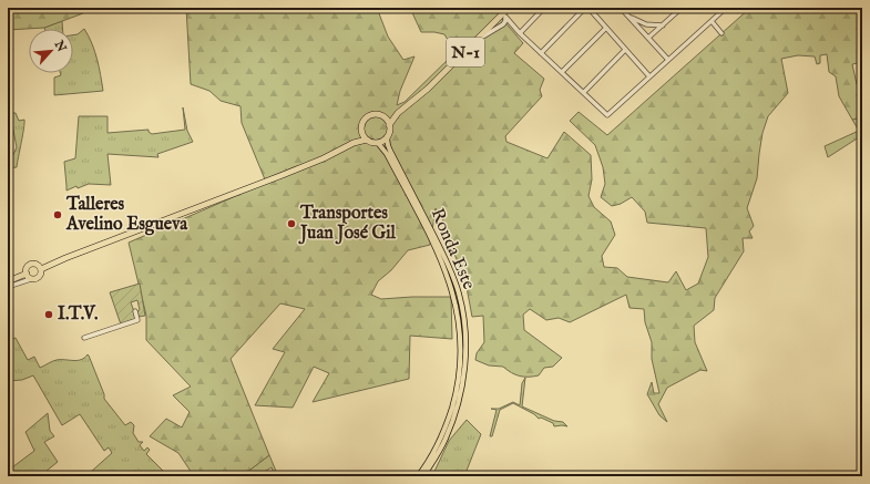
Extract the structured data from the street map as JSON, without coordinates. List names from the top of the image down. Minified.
{"streets":{"highway":["N-1"],"main road":["Ronda Este"]},"crossings":[["N-1","Ronda Este"]],"places":["Talleres Avelino Esgueva","Transportes Juan José Gil","I.T.V."],"north":"top right"}
